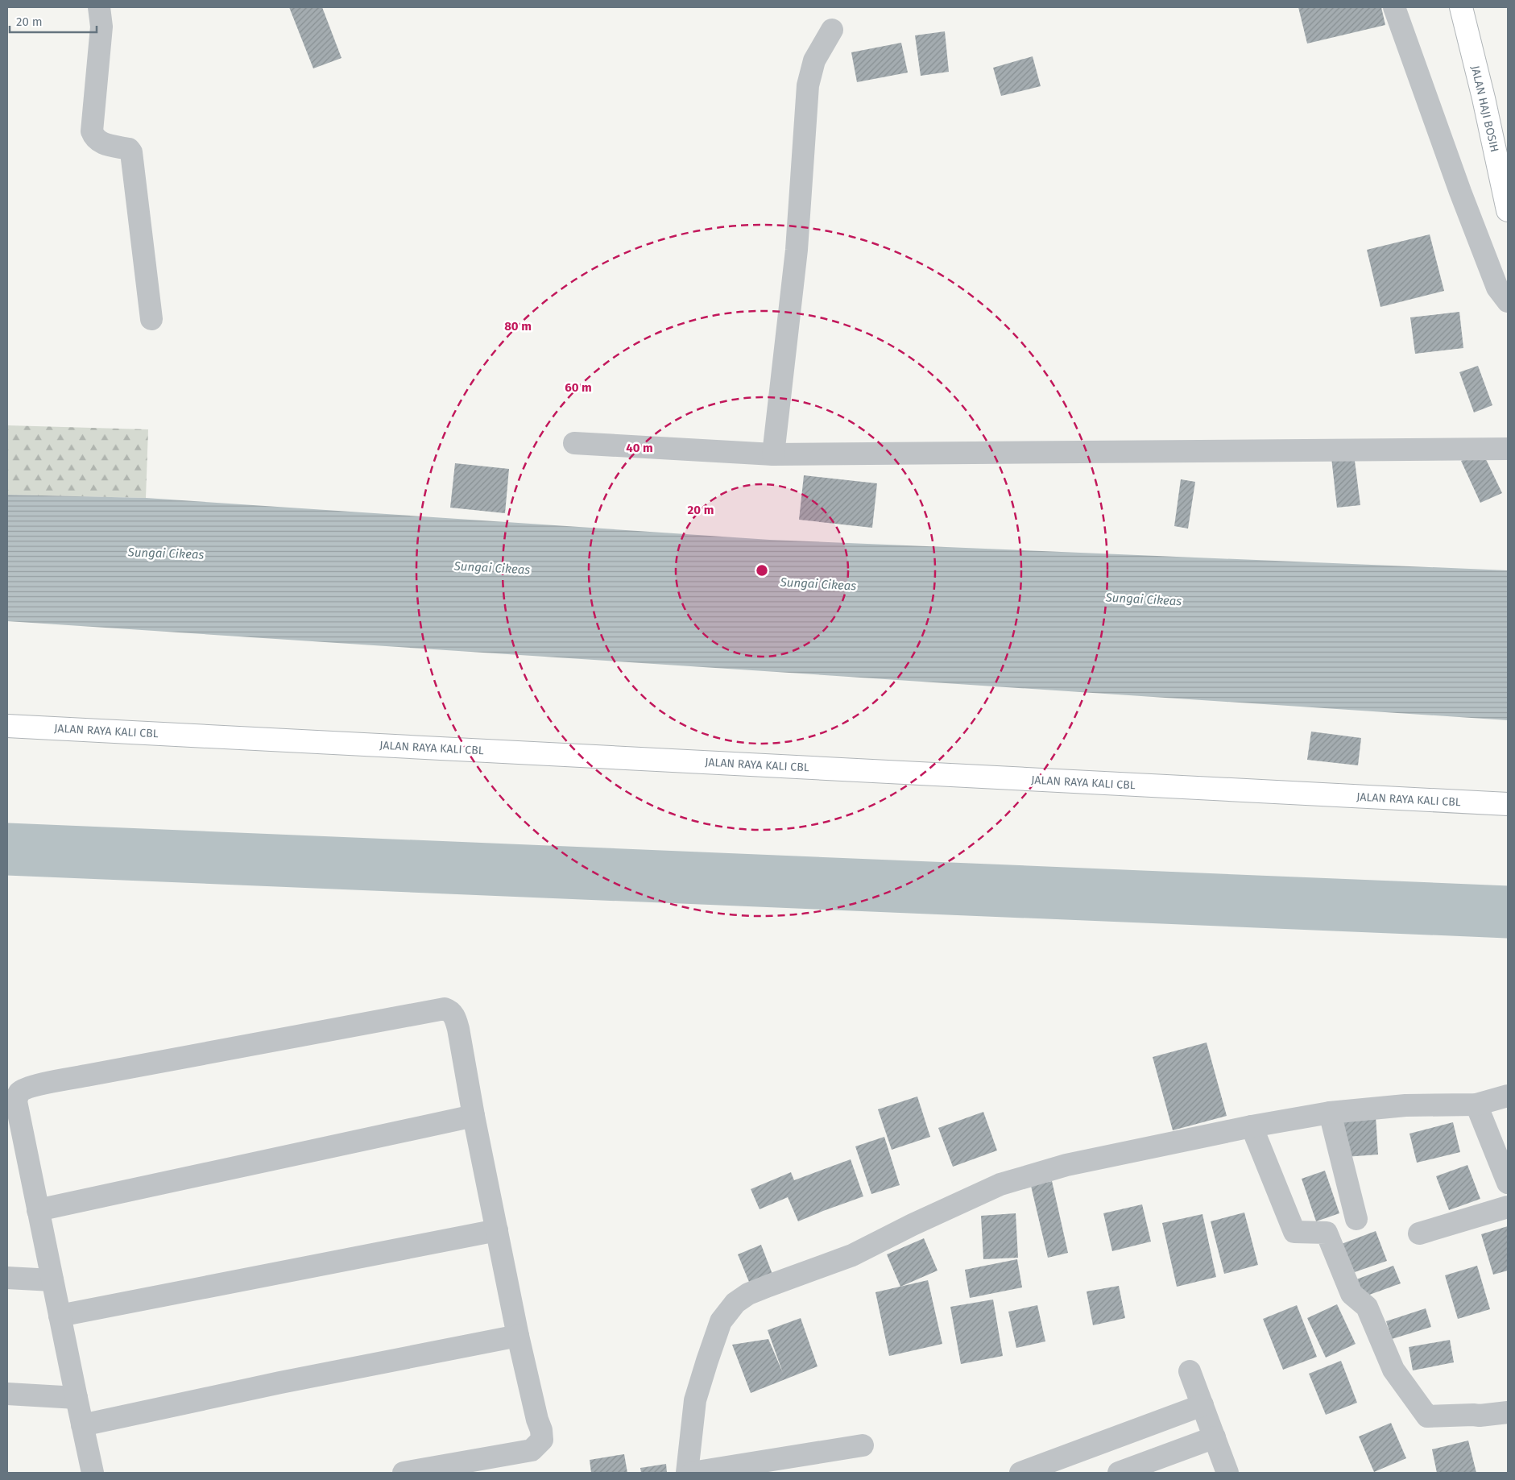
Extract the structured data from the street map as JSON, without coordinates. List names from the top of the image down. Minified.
{"streets":{"main road":["JALAN HAJI BOSIH","JALAN RAYA KALI CBL"]},"water":["Sungai Cikeas"],"scale_bar":"20 m","rings":["80 m","60 m","40 m","20 m"]}
